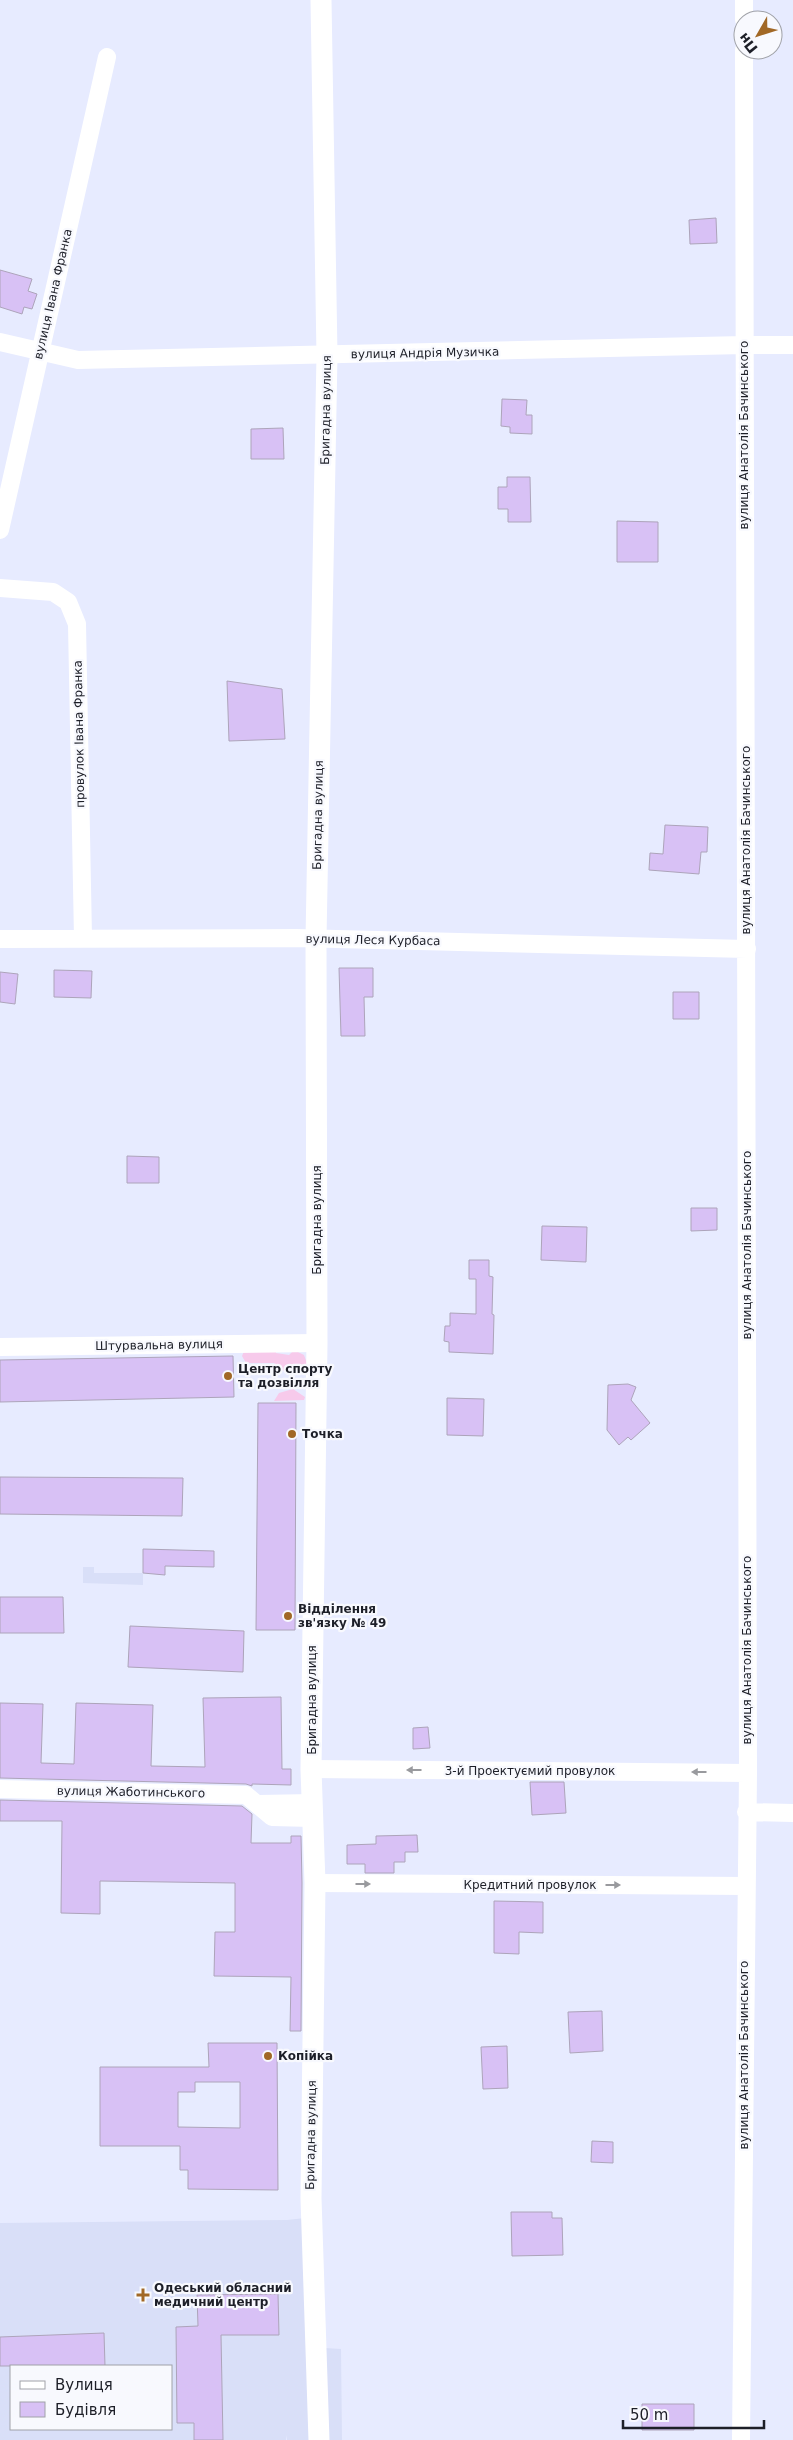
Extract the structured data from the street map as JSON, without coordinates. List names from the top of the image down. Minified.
{"streets":{"street":["вулиця Івана Франка","вулиця Андрія Музичка","Бригадна вулиця","вулиця Анатолія Бачинського","провулок Івана Франка","вулиця Леся Курбаса","Штурвальна вулиця","3-й Проектуємий провулок","вулиця Жаботинського","Кредитний провулок"]},"crossings":[["вулиця Івана Франка","вулиця Андрія Музичка"],["вулиця Андрія Музичка","Бригадна вулиця"],["вулиця Андрія Музичка","вулиця Анатолія Бачинського"],["Бригадна вулиця","вулиця Леся Курбаса"],["Бригадна вулиця","Штурвальна вулиця"],["Бригадна вулиця","3-й Проектуємий провулок"],["Бригадна вулиця","вулиця Жаботинського"],["Бригадна вулиця","Кредитний провулок"],["вулиця Анатолія Бачинського","вулиця Леся Курбаса"],["вулиця Анатолія Бачинського","3-й Проектуємий провулок"],["вулиця Анатолія Бачинського","Кредитний провулок"],["провулок Івана Франка","вулиця Леся Курбаса"]],"one_way":["3-й Проектуємий провулок","Кредитний провулок"],"places":{"other":["Центр спорту та дозвілля","Точка","Відділення зв'язку № 49","Копійка"],"health":["Одеський обласний медичний центр"]},"legend":["Вулиця","Будівля"],"scale_bar":"50 m","north":"bottom left"}
